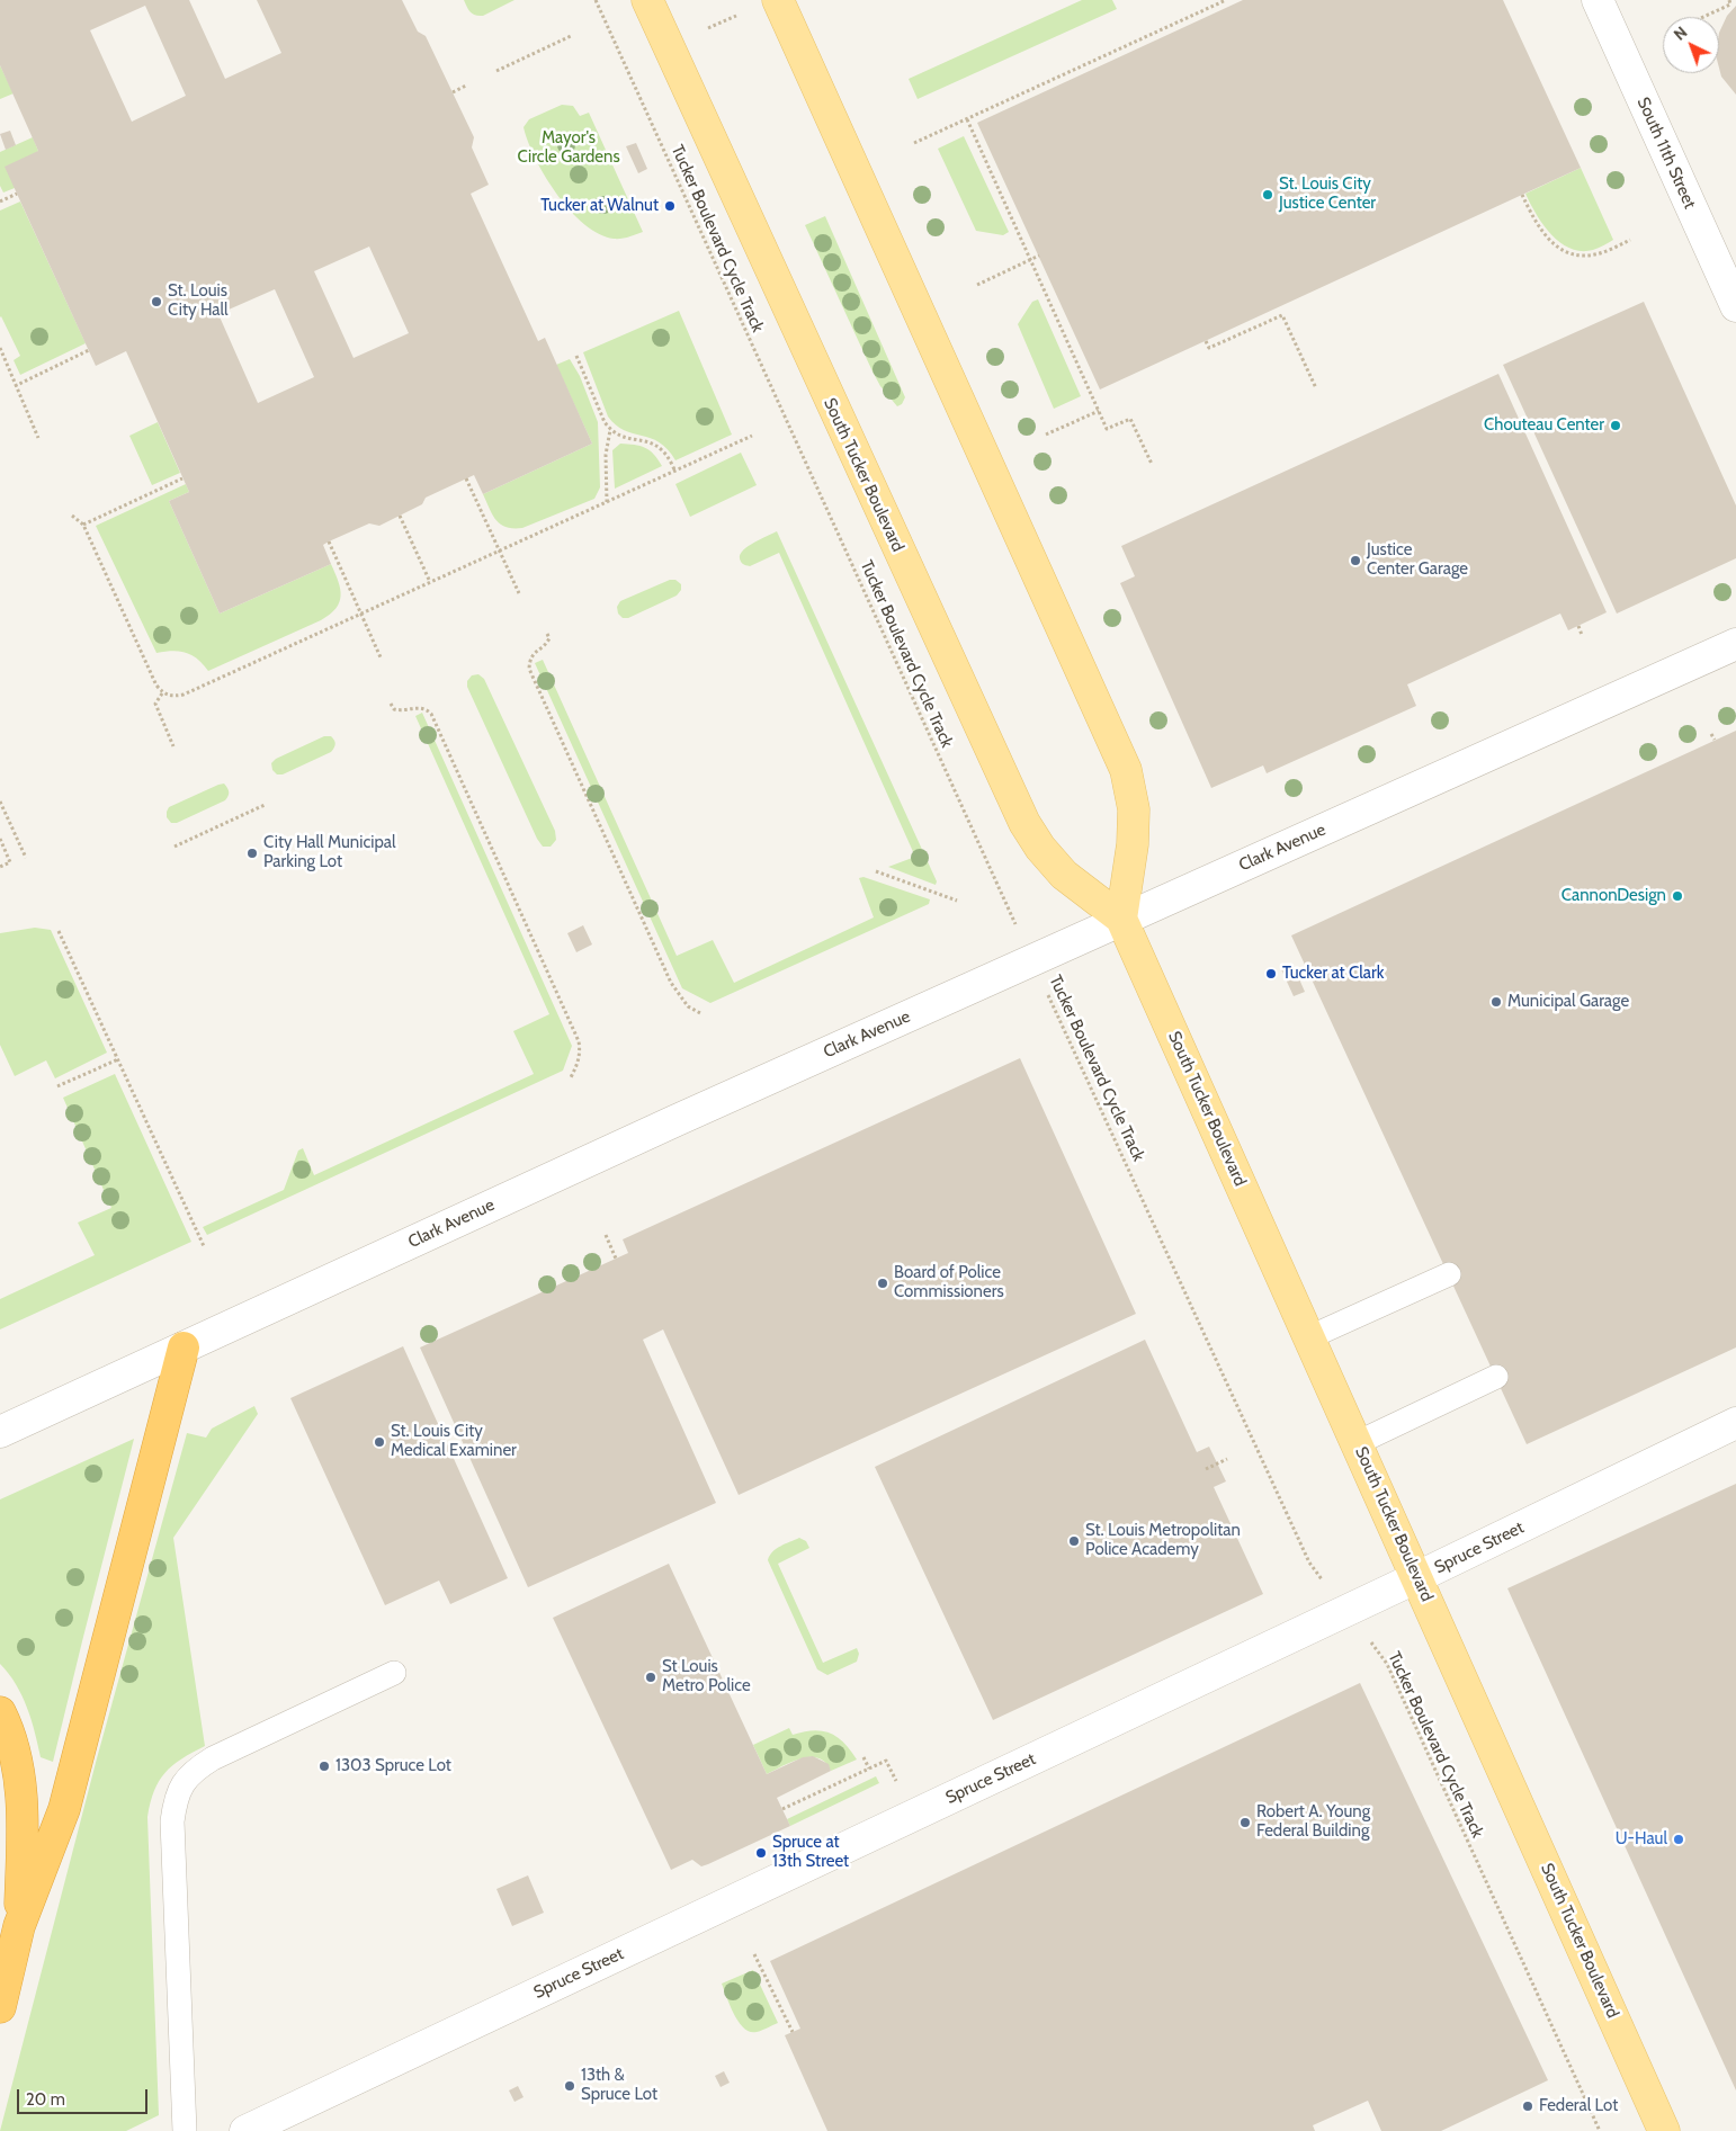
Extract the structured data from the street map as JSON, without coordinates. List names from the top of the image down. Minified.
{"streets":{"main road":["South Tucker Boulevard"],"street":["South 11th Street","Clark Avenue","Spruce Street"],"path":["Tucker Boulevard Cycle Track"]},"crossings":[["Tucker Boulevard Cycle Track","Clark Avenue"],["Tucker Boulevard Cycle Track","Spruce Street"],["South Tucker Boulevard","Clark Avenue"],["South Tucker Boulevard","Spruce Street"]],"parks":["Mayor's Circle Gardens"],"places":["St. Louis City Justice Center","Tucker at Walnut","St. Louis City Hall","Chouteau Center","Justice Center Garage","City Hall Municipal Parking Lot","CannonDesign","Tucker at Clark","Municipal Garage","Board of Police Commissioners","St. Louis City Medical Examiner","St. Louis Metropolitan Police Academy","St Louis Metro Police","1303 Spruce Lot","Robert A. Young Federal Building","U-Haul","Spruce at 13th Street","13th & Spruce Lot","Federal Lot"],"scale_bar":"20 m","north":"top left"}
